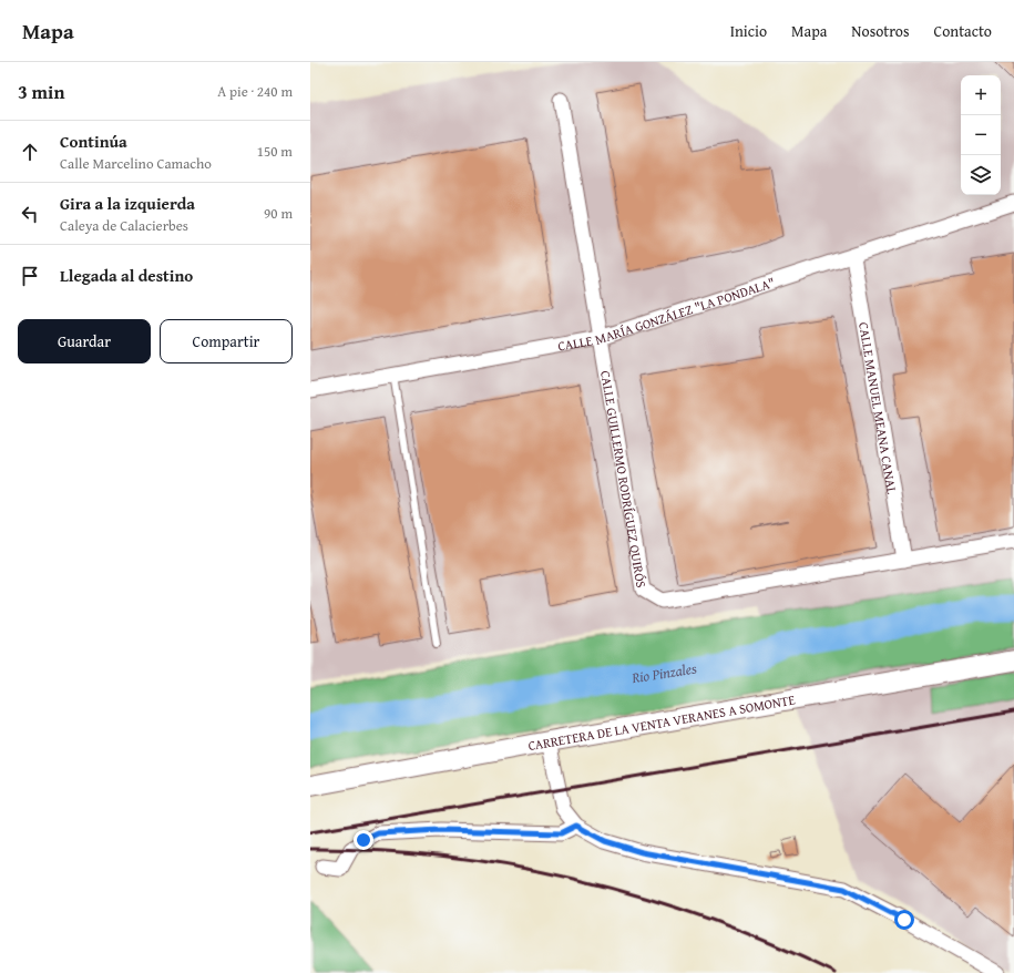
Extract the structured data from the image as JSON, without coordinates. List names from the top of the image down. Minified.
{"streets":{"street":["CALLE MARÍA GONZÁLEZ \"LA PONDALA\"","CALLE MANUEL MEANA CANAL","CALLE GUILLERMO RODRÍGUEZ QUIRÓS","CARRETERA DE LA VENTA VERANES A SOMONTE"]},"crossings":[["CALLE MARÍA GONZÁLEZ \"LA PONDALA\"","CALLE MANUEL MEANA CANAL"],["CALLE MARÍA GONZÁLEZ \"LA PONDALA\"","CALLE GUILLERMO RODRÍGUEZ QUIRÓS"],["CALLE MANUEL MEANA CANAL","CALLE GUILLERMO RODRÍGUEZ QUIRÓS"]],"water":["Rio Pinzales"],"page":{"header":"Mapa","nav":["Inicio","Mapa","Nosotros","Contacto"],"heading":["3 min","A pie · 240 m"],"map_buttons":["+","−"],"list":[["Continúa","Calle Marcelino Camacho","150 m"],["Gira a la izquierda","Caleya de Calacierbes","90 m"],"Llegada al destino"],"buttons":["Guardar","Compartir"]}}
